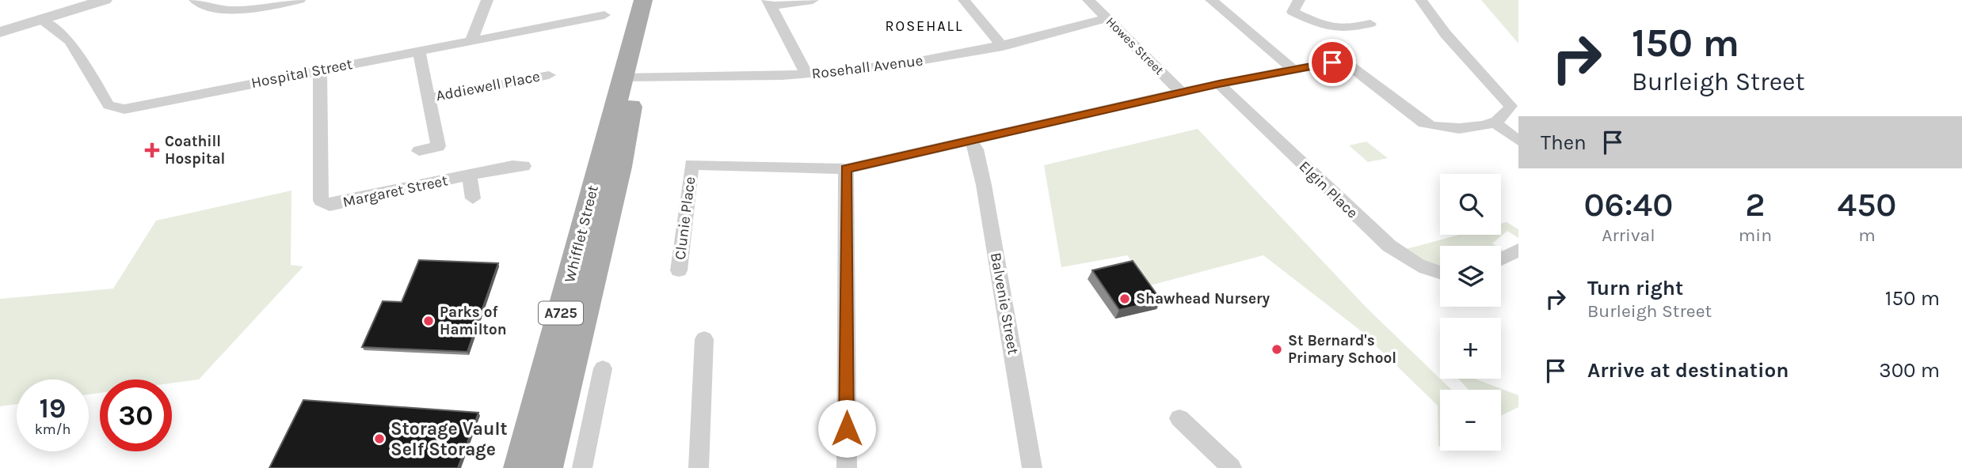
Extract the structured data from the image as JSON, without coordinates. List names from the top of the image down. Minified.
{"streets":{"main road":["Whifflet Street","A725"],"street":["Howes Street","Rosehall Avenue","Hospital Street","Addiewell Place","Elgin Place","Margaret Street","Clunie Place","Balvenie Street"]},"crossings":[["Howes Street","Rosehall Avenue"],["Rosehall Avenue","Whifflet Street"],["Hospital Street","Addiewell Place"],["Hospital Street","Margaret Street"]],"districts":["ROSEHALL"],"places":{"health":["Coathill Hospital"],"other":["Shawhead Nursery","Parks of Hamilton","St Bernard's Primary School","Storage Vault Self Storage"]},"page":{"turn":["150 m","Burleigh Street"],"then":"Then","eta":["06:40","Arrival","2","min","450","m"],"map_buttons":["+","−"],"list":[{"name":"Turn right","note":"Burleigh Street","value":"150 m"},{"name":"Arrive at destination","value":"300 m"}],"speed":"19 km/h","limit":"30"}}
